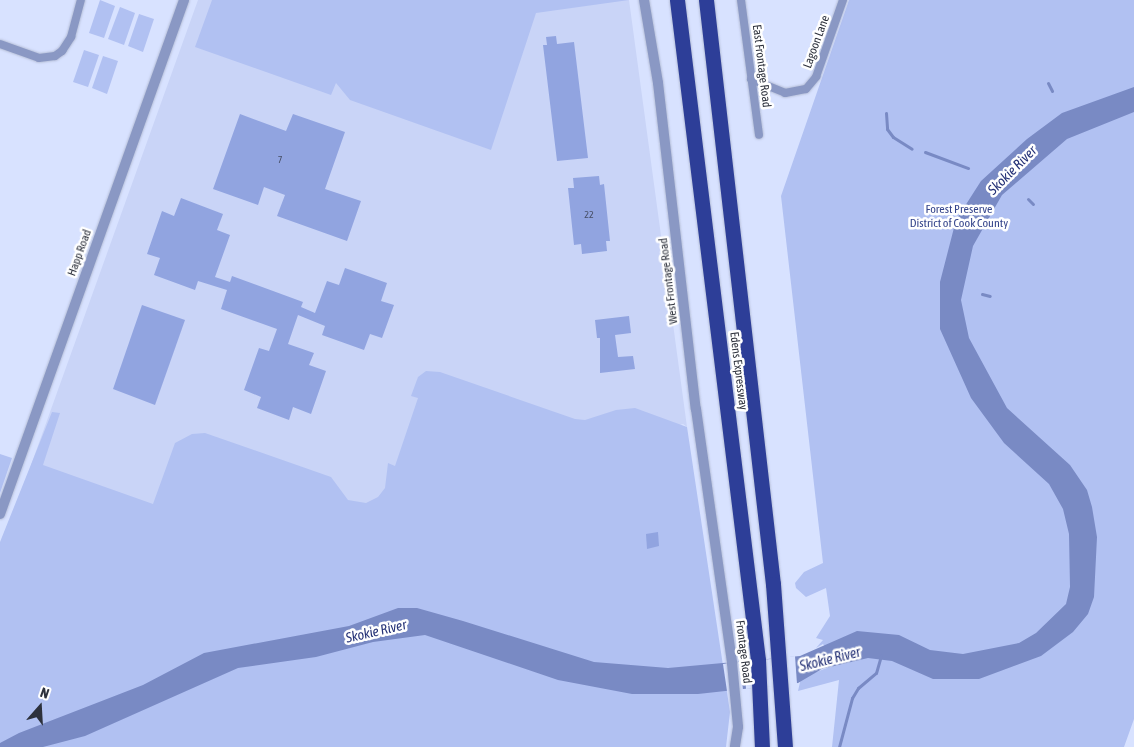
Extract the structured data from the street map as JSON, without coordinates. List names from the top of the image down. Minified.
{"streets":{"highway":["Edens Expressway"],"street":["Lagoon Lane","East Frontage Road","Happ Road","West Frontage Road","Frontage Road"]},"crossings":[["Lagoon Lane","East Frontage Road"],["West Frontage Road","Frontage Road"]],"water":["Skokie River"],"parks":["Forest Preserve District of Cook County"],"house_numbers":["7","22"],"north":"top"}
